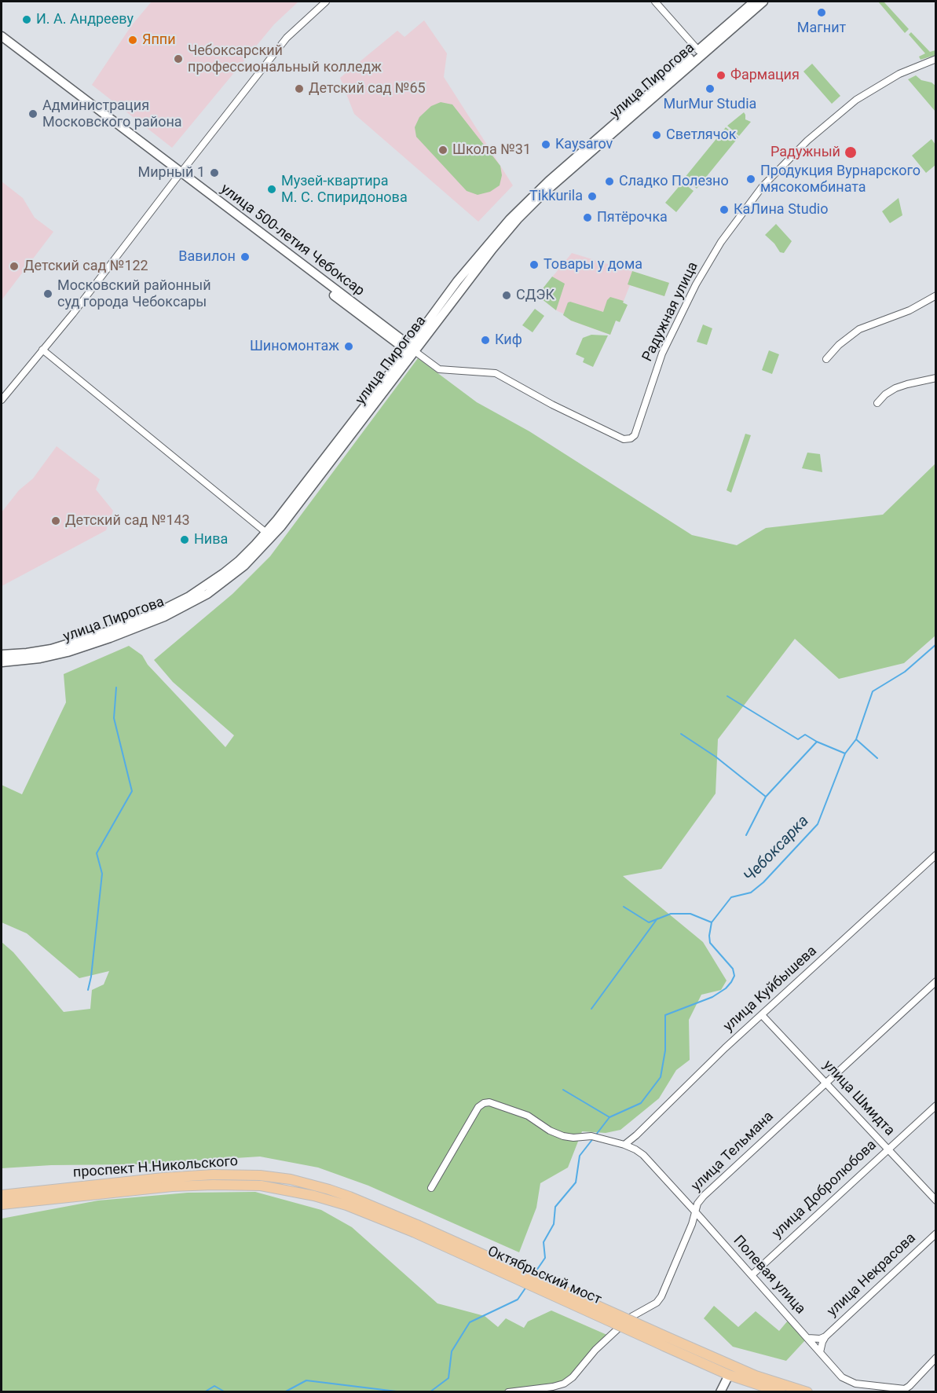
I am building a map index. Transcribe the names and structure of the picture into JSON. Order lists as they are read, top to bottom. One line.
{"streets":{"main road":["улица Пирогова","улица 500-летия Чебоксар","проспект Н.Никольского","Октябрьский мост"],"street":["Радужная улица","улица Куйбышева","улица Шмидта","улица Тельмана","улица Добролюбова","Полевая улица","улица Некрасова"]},"crossings":[["улица Пирогова","улица 500-летия Чебоксар"],["улица Пирогова","Радужная улица"],["улица 500-летия Чебоксар","Радужная улица"],["улица Куйбышева","улица Шмидта"],["улица Куйбышева","Полевая улица"],["улица Шмидта","улица Тельмана"],["улица Шмидта","улица Добролюбова"],["улица Тельмана","Полевая улица"],["проспект Н.Никольского","Октябрьский мост"],["улица Добролюбова","Полевая улица"],["Полевая улица","улица Некрасова"]],"water":["Чебоксарка"],"places":["Магнит","И. А. Андрееву","Яппи","Чебоксарский профессиональный колледж","Фармация","Детский сад №65","MurMur Studia","Администрация Московского района","Светлячок","Kaysarov","Школа №31","Радужный","Мирный 1","Продукция Вурнарского мясокомбината","Сладко Полезно","Музей-квартира М. С. Спиридонова","Tikkurila","КаЛина Studio","Пятёрочка","Вавилон","Товары у дома","Детский сад №122","Московский районный суд города Чебоксары","СДЭК","Киф","Шиномонтаж","Детский сад №143","Нива"]}
